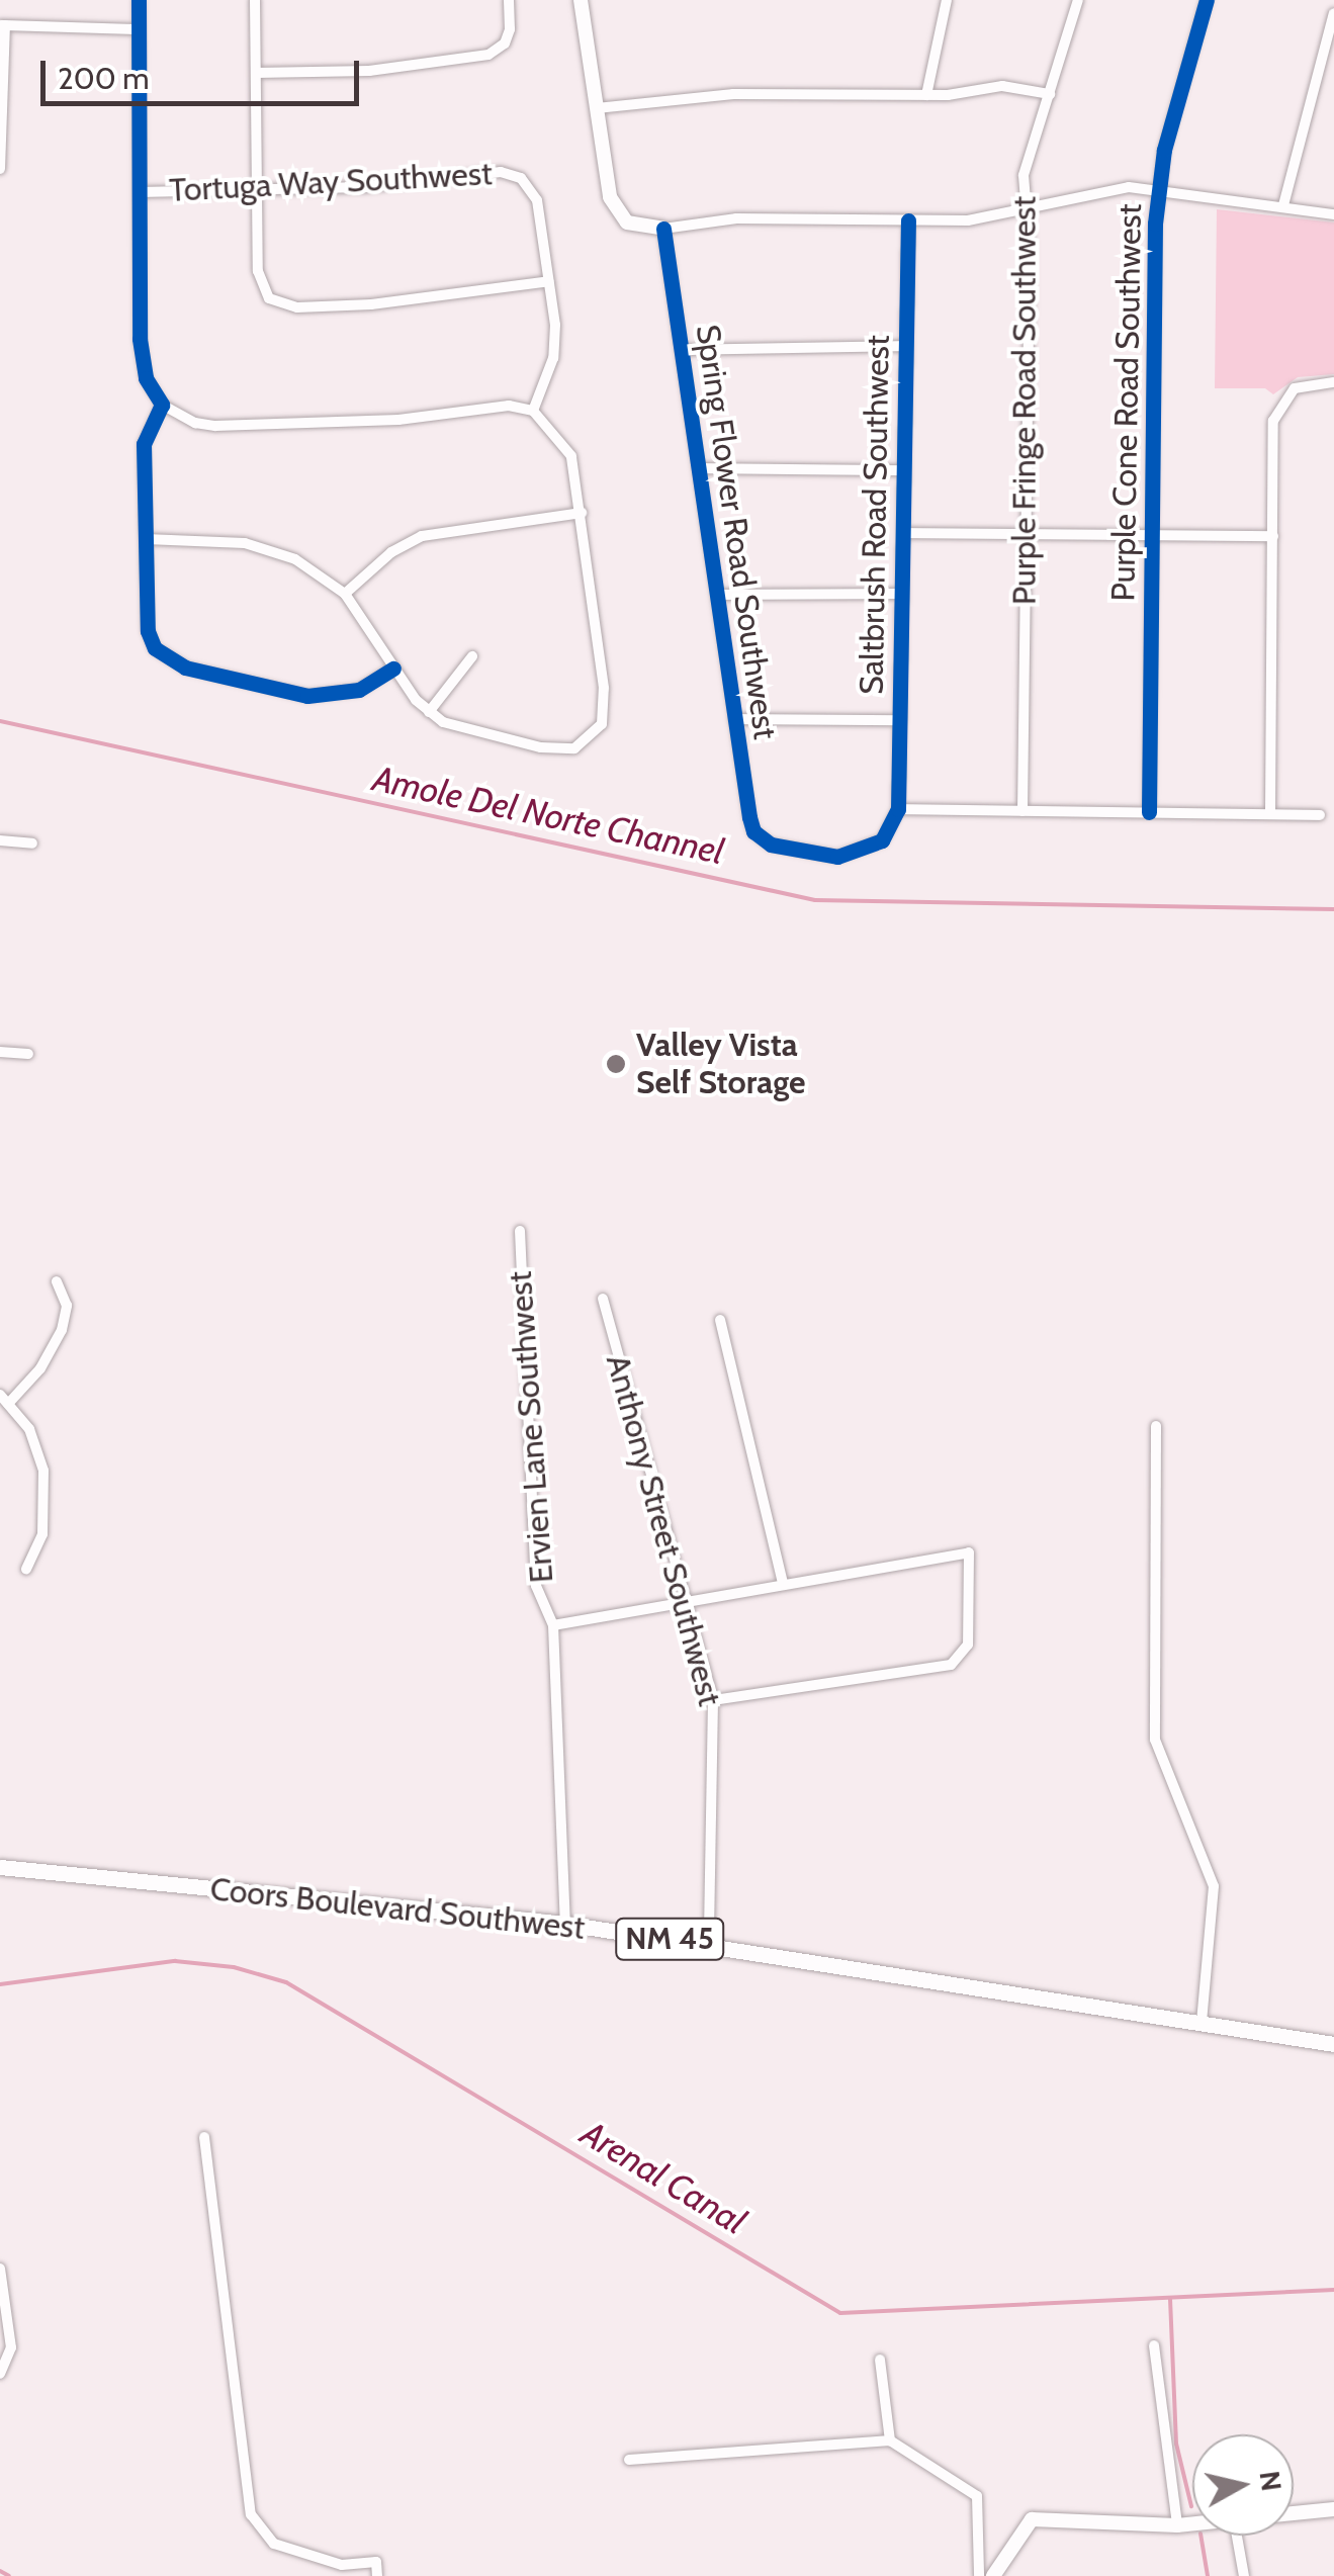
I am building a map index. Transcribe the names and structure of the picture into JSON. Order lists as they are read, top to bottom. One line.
{"streets":{"main road":["Coors Boulevard Southwest","NM 45"],"street":["Tortuga Way Southwest","Purple Fringe Road Southwest","Purple Cone Road Southwest","Saltbrush Road Southwest","Spring Flower Road Southwest","Ervien Lane Southwest","Anthony Street Southwest"]},"crossings":[["Saltbrush Road Southwest","Spring Flower Road Southwest"],["Ervien Lane Southwest","Coors Boulevard Southwest"],["Anthony Street Southwest","Coors Boulevard Southwest"]],"water":["Amole Del Norte Channel","Arenal Canal"],"places":["Valley Vista Self Storage"],"scale_bar":"200 m","north":"right"}
